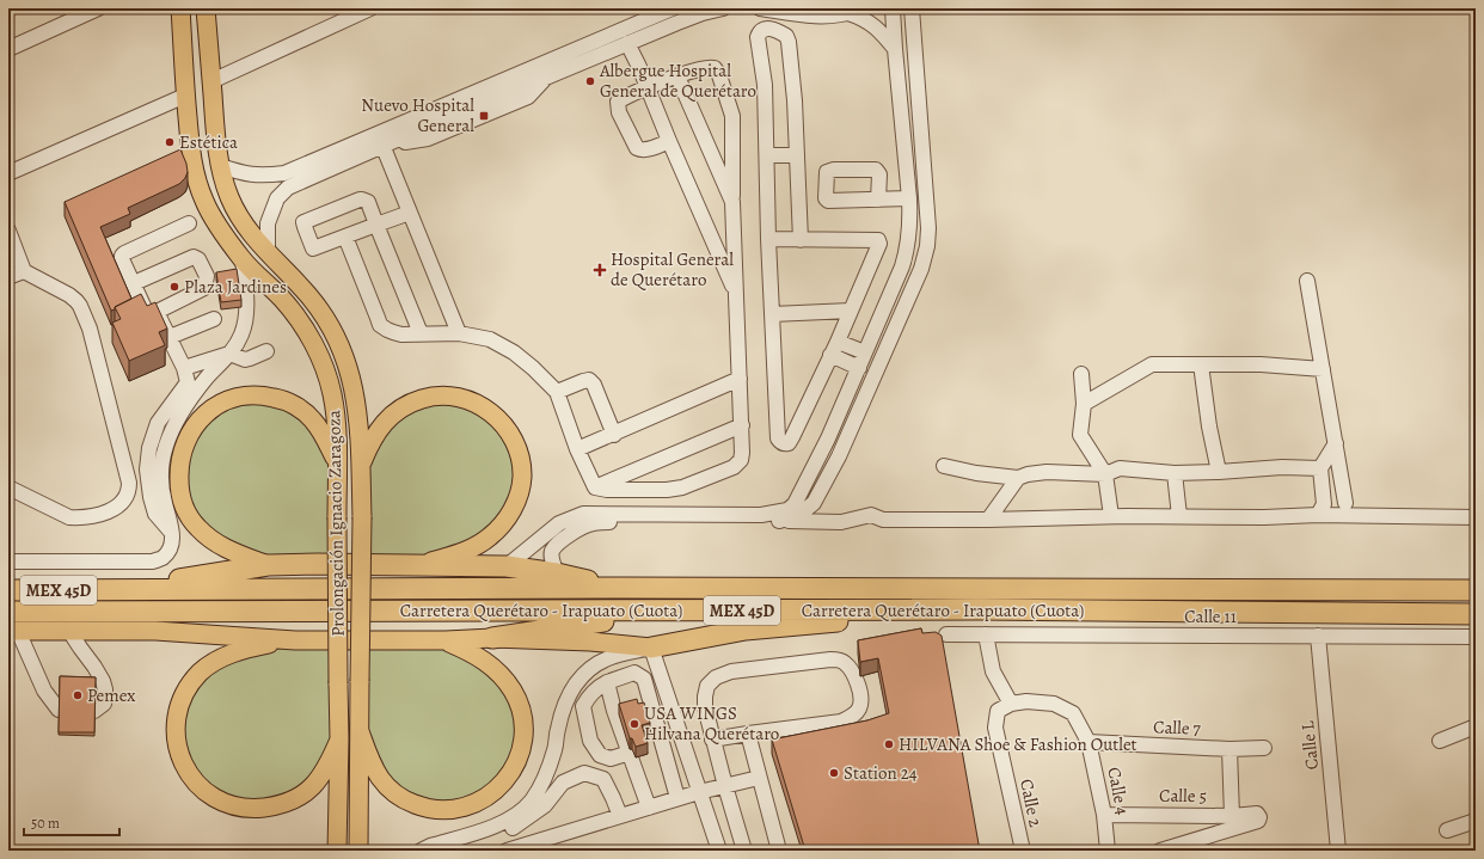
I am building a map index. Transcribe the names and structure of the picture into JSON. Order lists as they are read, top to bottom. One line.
{"streets":{"highway":["MEX 45D","Carretera Querétaro - Irapuato (Cuota)"],"main road":["Prolongación Ignacio Zaragoza"],"street":["Calle 11","Calle 7","Calle L","Calle 4","Calle 5","Calle 2"]},"crossings":[["Calle 11","Calle L"],["Calle 7","Calle 4"],["Calle 4","Calle 5"],["Calle 4","Calle 2"]],"places":{"other":["Albergue Hospital General de Querétaro","Estética","Plaza Jardines","Pemex","USA WINGS Hilvana Querétaro","HILVANA Shoe & Fashion Outlet","Station 24"],"transit":["Nuevo Hospital General"],"health":["Hospital General de Querétaro"]},"scale_bar":"50 m"}
